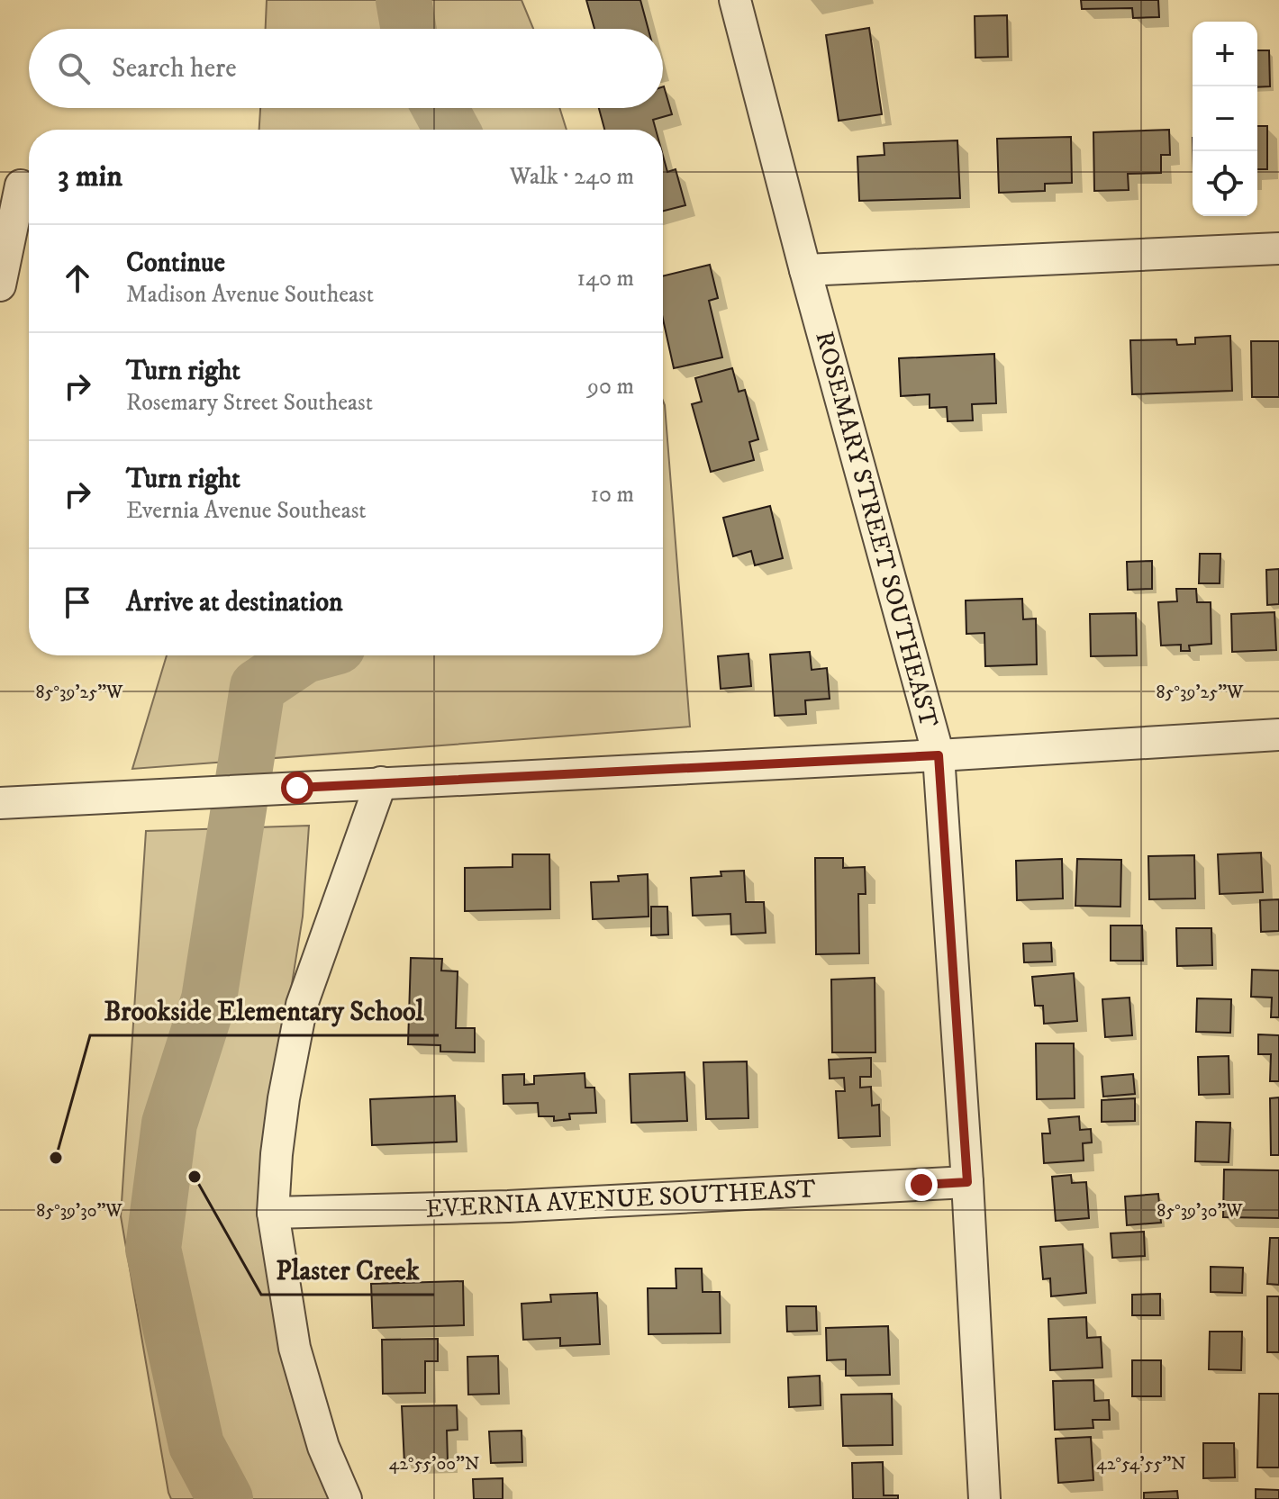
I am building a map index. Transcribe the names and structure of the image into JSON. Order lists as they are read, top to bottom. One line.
{"streets":{"street":["ROSEMARY STREET SOUTHEAST","EVERNIA AVENUE SOUTHEAST"]},"crossings":[["ROSEMARY STREET SOUTHEAST","EVERNIA AVENUE SOUTHEAST"]],"places":["Brookside Elementary School","Plaster Creek"],"page":{"map_buttons":["+","−"],"search":"Search here","heading":["3 min","Walk · 240 m"],"list":[["Continue","Madison Avenue Southeast","140 m"],["Turn right","Rosemary Street Southeast","90 m"],["Turn right","Evernia Avenue Southeast","10 m"],"Arrive at destination"]},"coordinates":["85°39'25\"W","85°39'30\"W","42°55'00\"N","42°54'55\"N"]}
